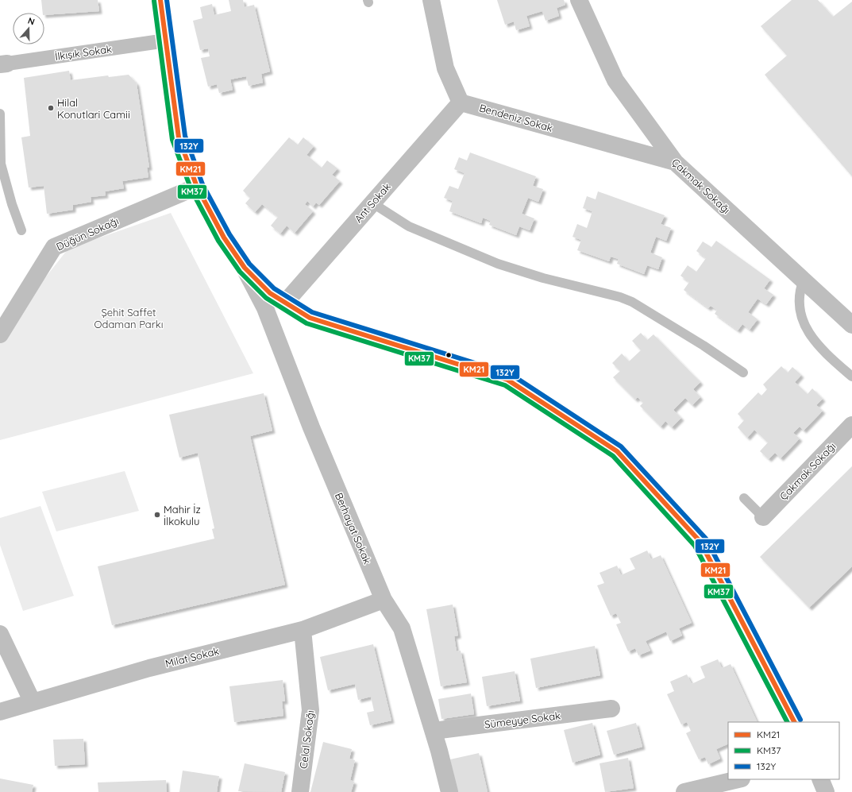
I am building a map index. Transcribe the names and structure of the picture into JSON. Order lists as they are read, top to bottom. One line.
{"streets":{"street":["İlkışık Sokak","Bendeniz Sokak","Çakmak Sokağı","Ant Sokak","Düğün Sokağı","Berhayat Sokak","Milat Sokak","Sümeyye Sokak","Celal Sokağı"]},"crossings":[["Bendeniz Sokak","Çakmak Sokağı"],["Bendeniz Sokak","Ant Sokak"],["Berhayat Sokak","Milat Sokak"],["Berhayat Sokak","Sümeyye Sokak"],["Milat Sokak","Celal Sokağı"]],"parks":["Şehit Saffet Odaman Parkı"],"places":["Hilal Konutlari Camii","Mahir İz İlkokulu"],"lines":["transit line KM21","transit line 132Y","transit line KM37"],"legend":["KM21","KM37","132Y"],"north":"top"}
